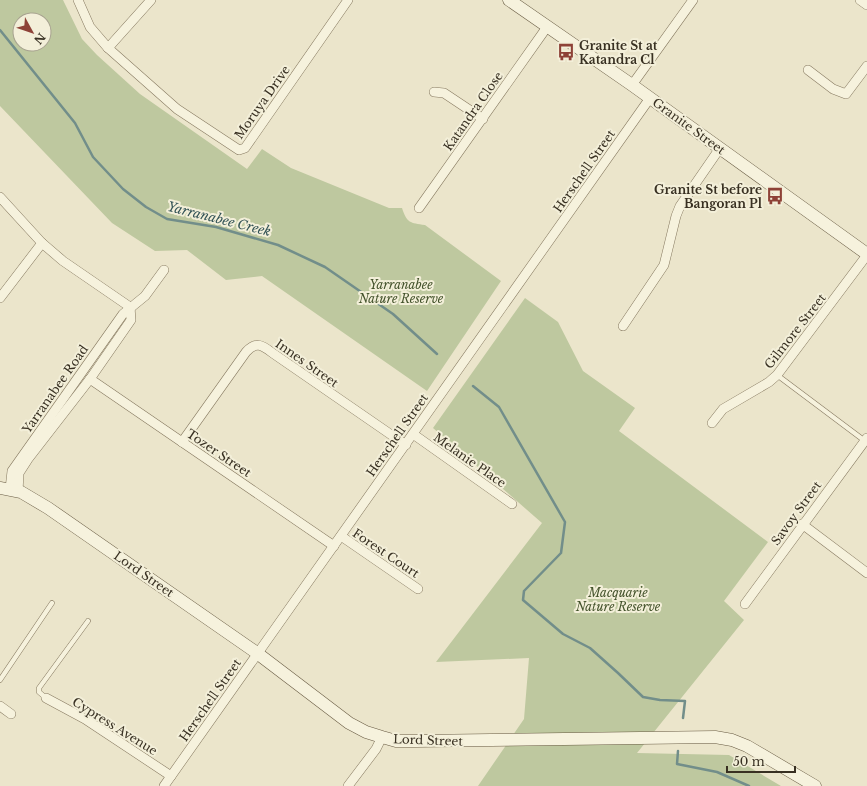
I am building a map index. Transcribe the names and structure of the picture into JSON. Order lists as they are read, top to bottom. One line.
{"streets":{"main road":["Granite Street","Lord Street"],"street":["Moruya Drive","Katandra Close","Herschell Street","Gilmore Street","Innes Street","Yarranabee Road","Tozer Street","Melanie Place","Savoy Street","Forest Court","Cypress Avenue"]},"crossings":[["Katandra Close","Granite Street"],["Granite Street","Herschell Street"],["Granite Street","Gilmore Street"],["Herschell Street","Innes Street"],["Herschell Street","Tozer Street"],["Herschell Street","Melanie Place"],["Herschell Street","Forest Court"],["Herschell Street","Lord Street"],["Herschell Street","Cypress Avenue"],["Innes Street","Tozer Street"],["Yarranabee Road","Tozer Street"],["Yarranabee Road","Lord Street"]],"water":["Yarranabee Creek"],"parks":["Yarranabee Nature Reserve","Macquarie Nature Reserve"],"places":{"bus stop":["Granite St at Katandra Cl","Granite St before Bangoran Pl"]},"scale_bar":"50 m","north":"bottom right"}
